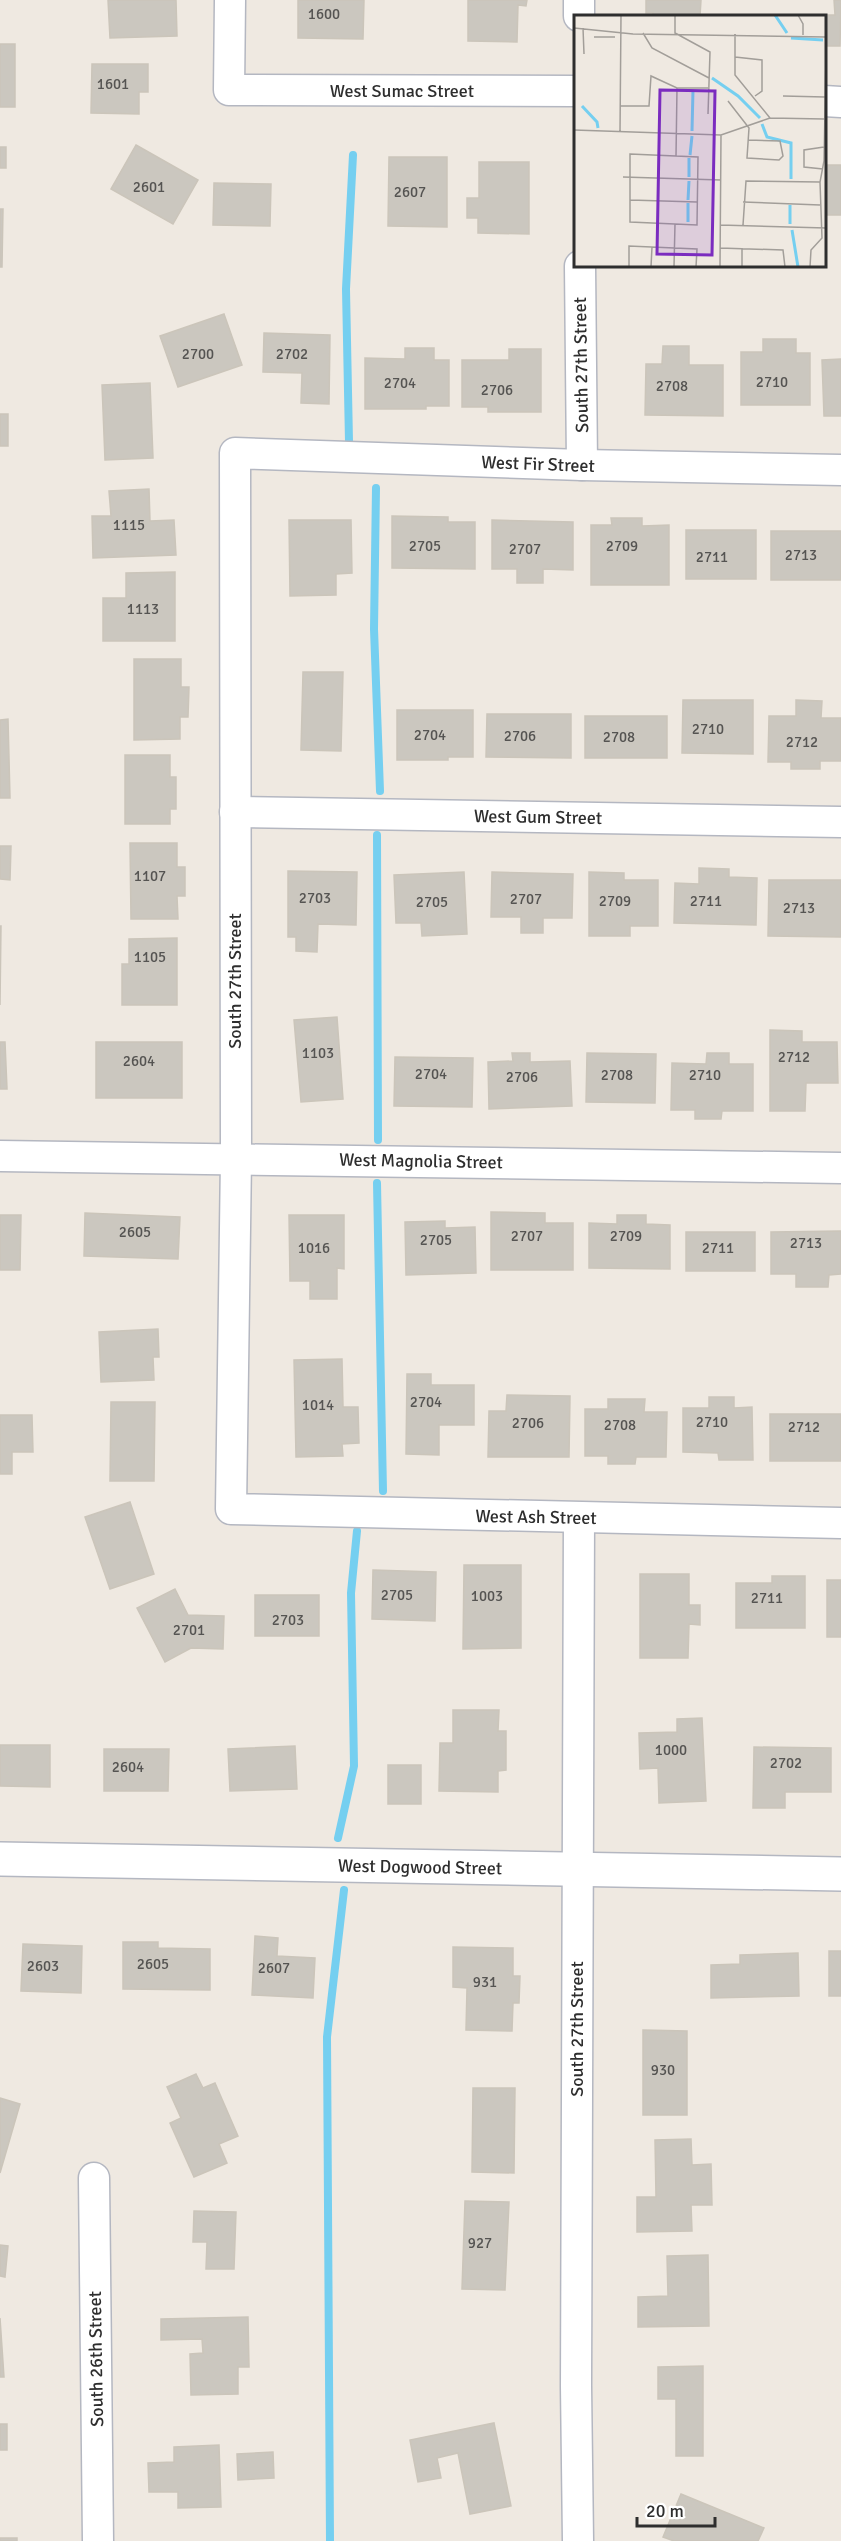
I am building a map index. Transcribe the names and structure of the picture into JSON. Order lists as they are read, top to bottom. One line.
{"streets":{"street":["West Sumac Street","South 27th Street","West Fir Street","West Gum Street","West Magnolia Street","West Ash Street","West Dogwood Street","South 26th Street"]},"crossings":[["South 27th Street","West Fir Street"],["South 27th Street","West Gum Street"],["South 27th Street","West Magnolia Street"],["South 27th Street","West Ash Street"],["South 27th Street","West Dogwood Street"]],"house_numbers":["1600","1601","2601","2607","2700","2702","2710","2704","2708","2706","1115","2705","2709","2707","2713","2711","1113","2710","2704","2706","2708","2712","1107","2703","2707","2709","2711","2705","2713","1105","1103","2712","2604","2704","2708","2710","2706","2605","2707","2709","2705","2713","1016","2711","2704","1014","2710","2706","2708","2712","2705","1003","2711","2703","2701","1000","2702","2604","2605","2603","2607","931","930","927"],"scale_bar":"20 m"}
